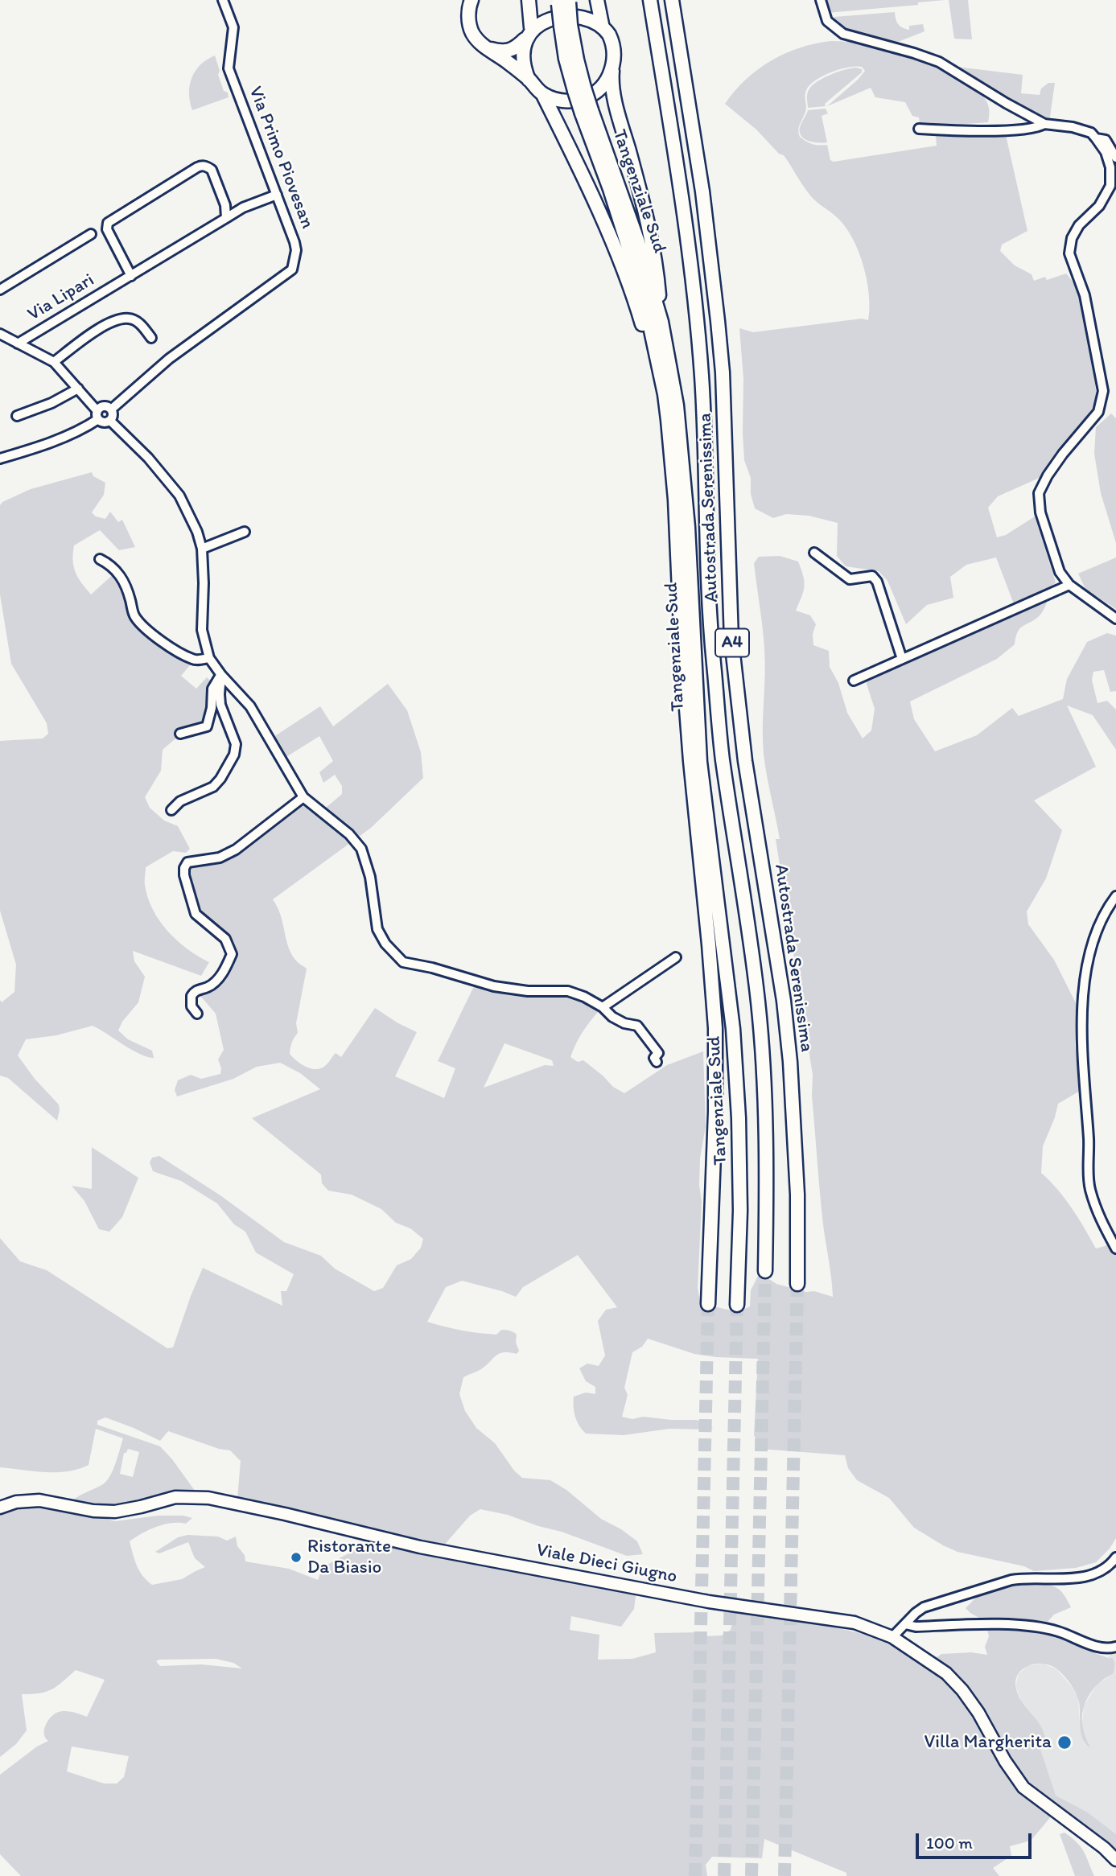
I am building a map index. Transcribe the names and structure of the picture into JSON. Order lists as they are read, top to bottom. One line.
{"streets":{"highway":["Tangenziale Sud","Autostrada Serenissima","A4"],"main road":["Viale Dieci Giugno"],"street":["Via Primo Piovesan","Via Lipari"]},"places":["Ristorante Da Biasio","Villa Margherita"],"scale_bar":"100 m"}
